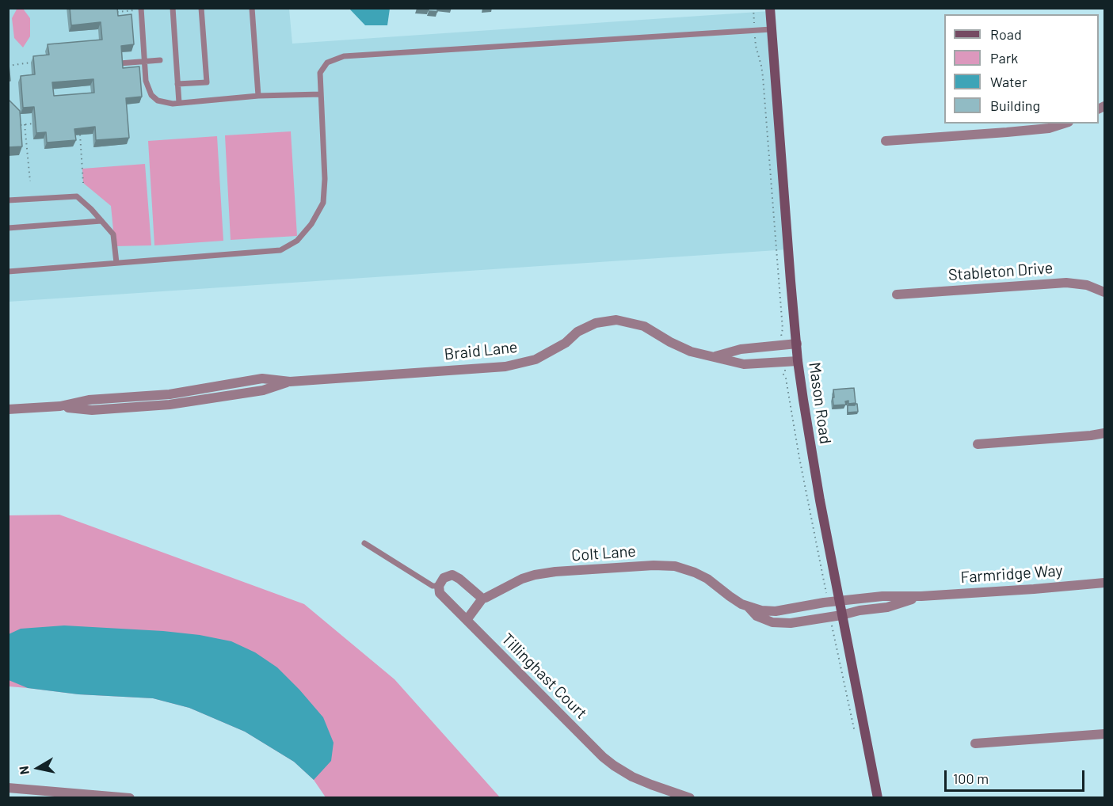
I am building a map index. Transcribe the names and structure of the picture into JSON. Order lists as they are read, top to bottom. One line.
{"streets":{"main road":["Mason Road"],"street":["Stableton Drive","Braid Lane","Colt Lane","Farmridge Way","Tillinghast Court"]},"crossings":[["Braid Lane","Mason Road"],["Mason Road","Colt Lane"],["Mason Road","Farmridge Way"],["Colt Lane","Farmridge Way"],["Colt Lane","Tillinghast Court"]],"legend":["Road","Park","Water","Building"],"scale_bar":"100 m","north":"left"}
